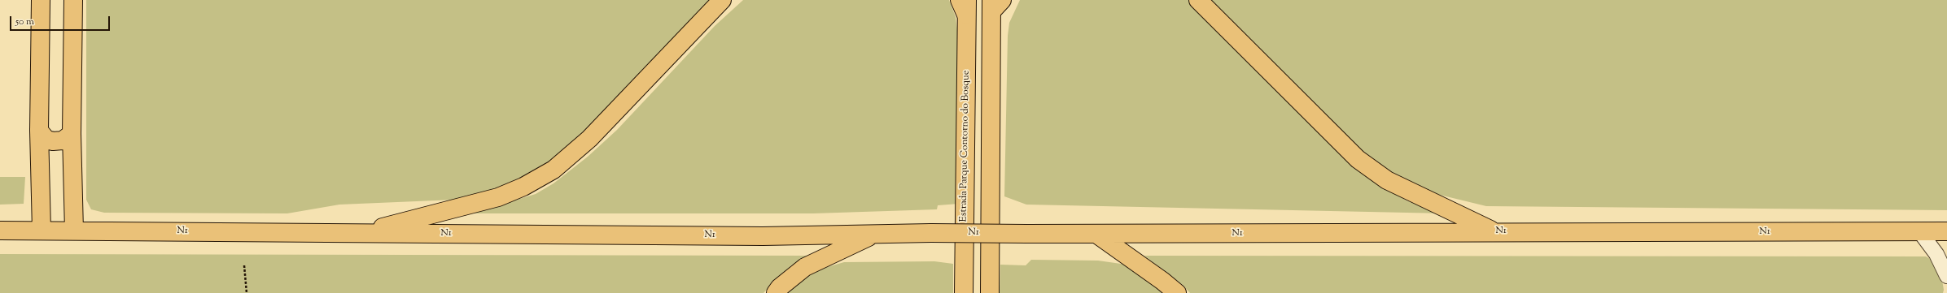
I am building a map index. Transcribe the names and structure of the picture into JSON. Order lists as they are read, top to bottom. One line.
{"streets":{"main road":["Estrada Parque Contorno do Bosque","N1"]},"scale_bar":"50 m"}
